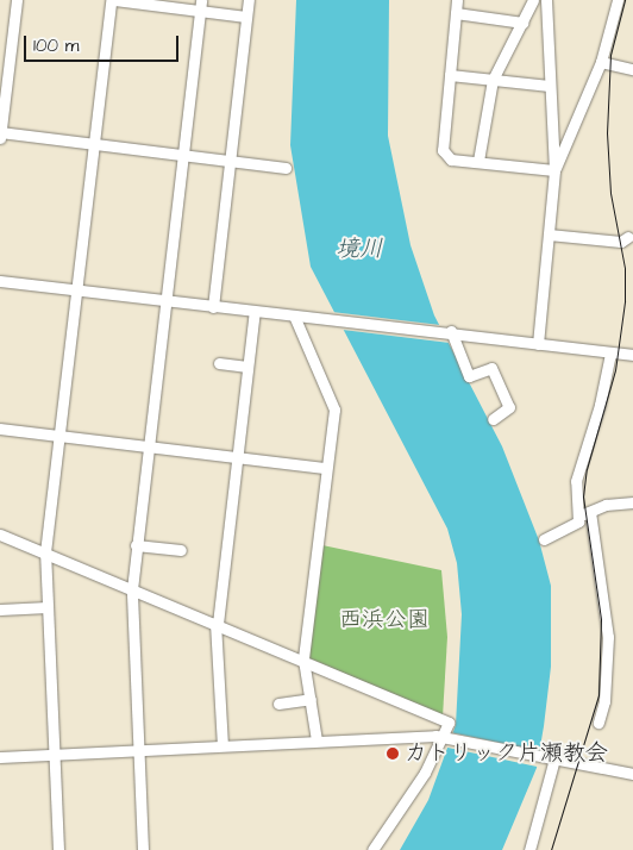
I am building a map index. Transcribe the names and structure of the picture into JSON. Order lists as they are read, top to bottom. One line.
{"water":["境川"],"parks":["西浜公園"],"places":["カトリック片瀬教会"],"scale_bar":"100 m"}
